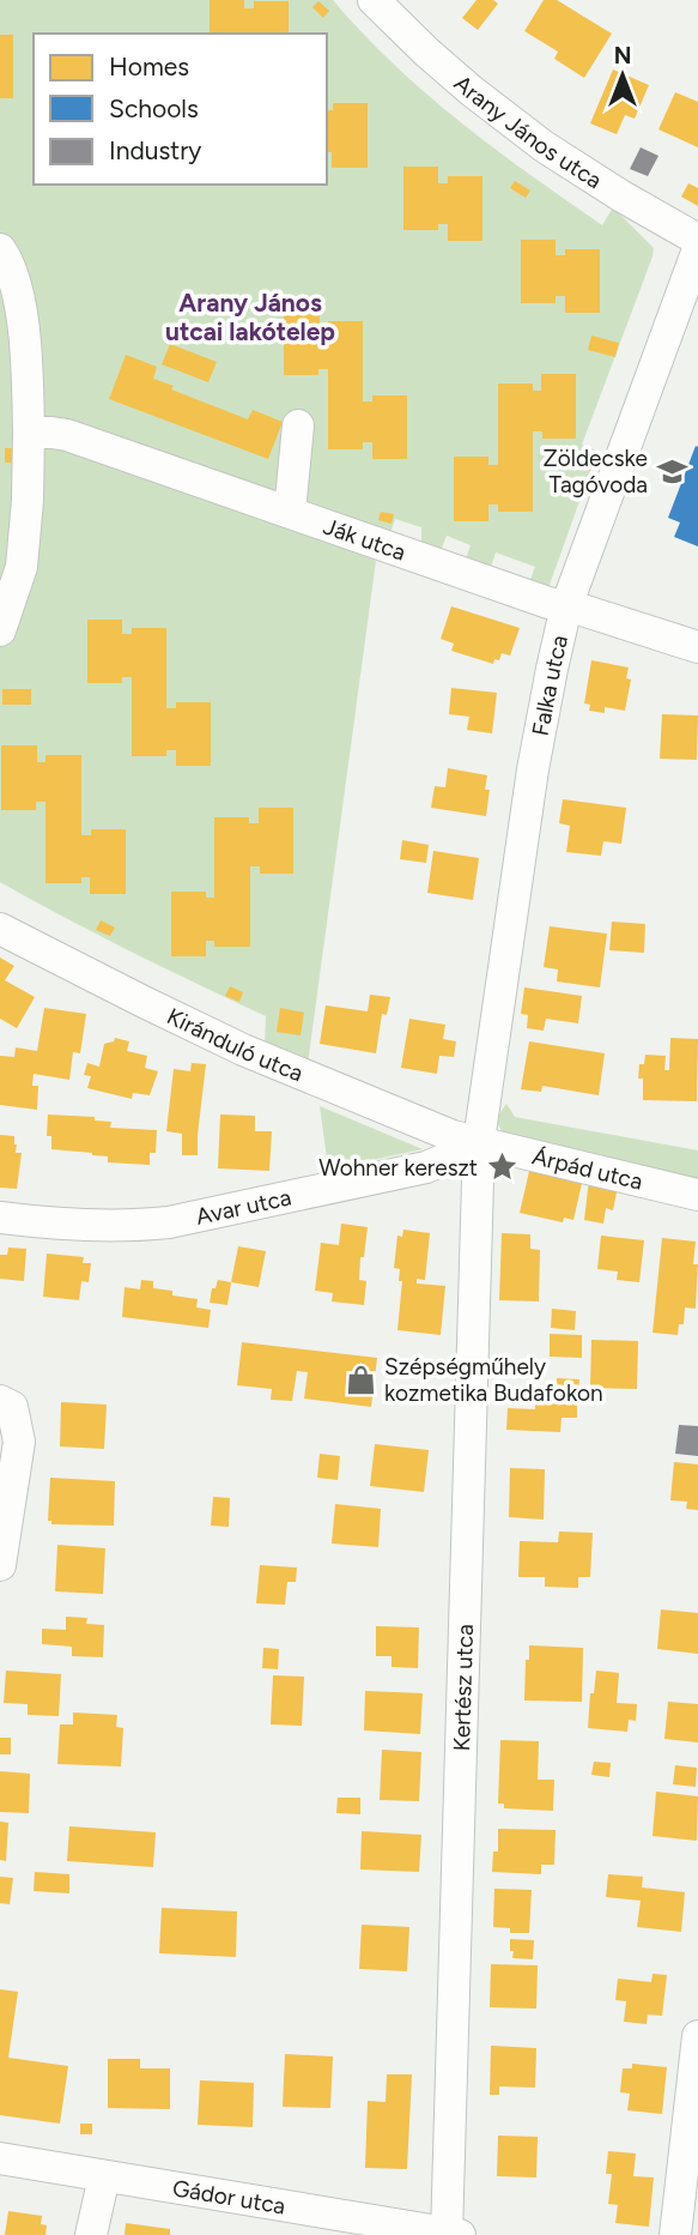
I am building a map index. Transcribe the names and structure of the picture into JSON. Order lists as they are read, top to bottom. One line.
{"streets":{"street":["Arany János utca","Ják utca","Falka utca","Kiránduló utca","Árpád utca","Avar utca","Kertész utca","Gádor utca"]},"crossings":[["Ják utca","Falka utca"],["Falka utca","Kiránduló utca"],["Falka utca","Árpád utca"],["Falka utca","Avar utca"],["Falka utca","Kertész utca"],["Kiránduló utca","Árpád utca"],["Kiránduló utca","Avar utca"],["Kiránduló utca","Kertész utca"],["Árpád utca","Avar utca"],["Árpád utca","Kertész utca"],["Avar utca","Kertész utca"],["Kertész utca","Gádor utca"]],"districts":["Arany János utcai lakótelep"],"places":{"school or university":["Zöldecske Tagóvoda"],"place":["Wohner kereszt"],"shop":["Szépségműhely kozmetika Budafokon"]},"legend":["Homes","Schools","Industry"],"north":"top"}
